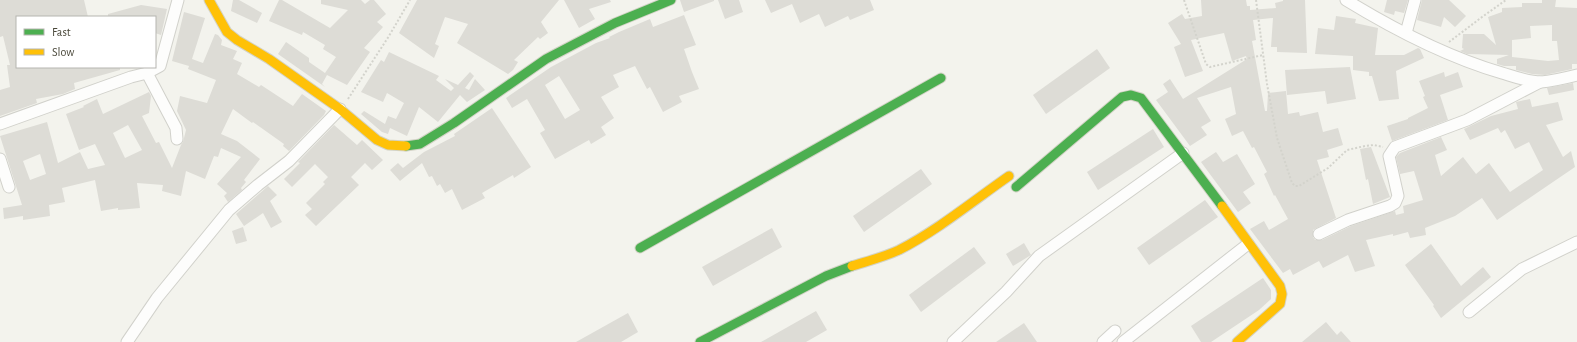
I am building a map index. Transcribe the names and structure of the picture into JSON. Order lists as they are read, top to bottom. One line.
{"legend":["Fast","Slow"]}
